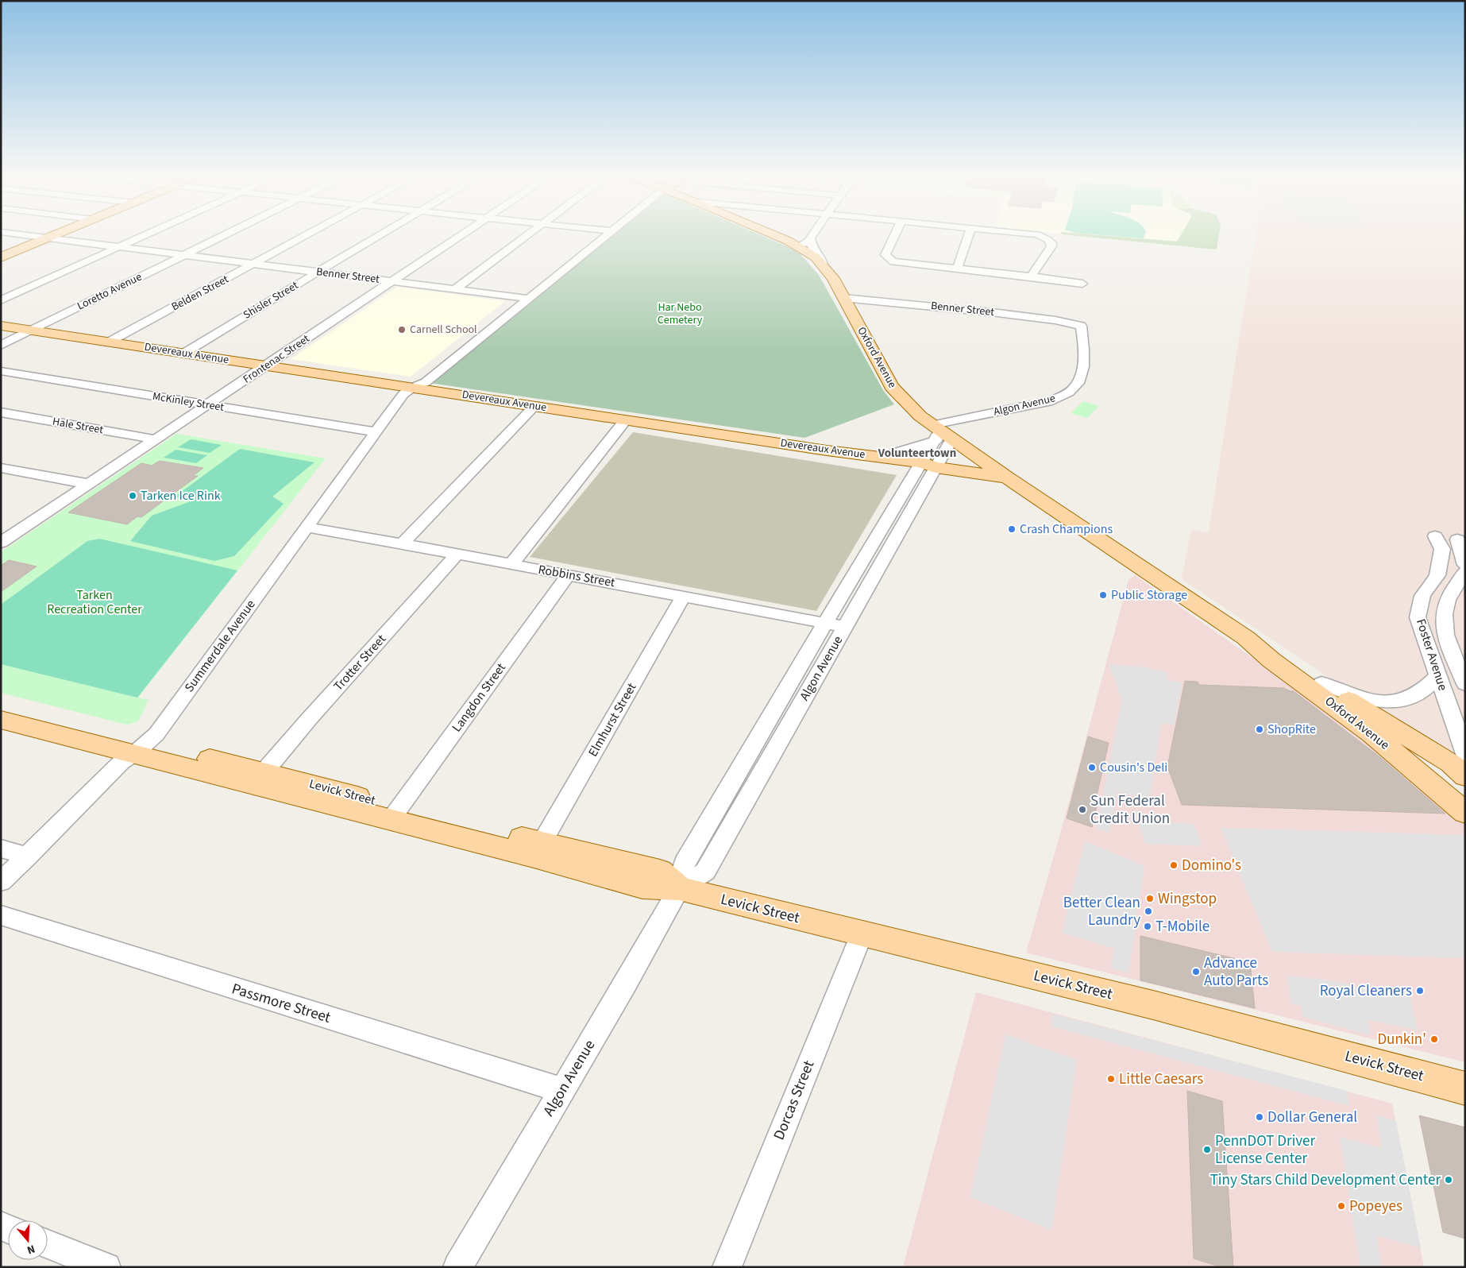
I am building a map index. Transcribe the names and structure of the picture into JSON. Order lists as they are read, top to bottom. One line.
{"streets":{"main road":["Devereaux Avenue","Oxford Avenue","Levick Street"],"street":["Benner Street","Loretto Avenue","Belden Street","Shisler Street","Frontenac Street","McKinley Street","Algon Avenue","Hale Street","Robbins Street","Summerdale Avenue","Foster Avenue","Trotter Street","Langdon Street","Elmhurst Street","Passmore Street","Dorcas Street"]},"crossings":[["Benner Street","Loretto Avenue"],["Benner Street","Belden Street"],["Benner Street","Shisler Street"],["Benner Street","Oxford Avenue"],["Benner Street","Frontenac Street"],["Benner Street","Algon Avenue"],["Benner Street","Summerdale Avenue"],["Loretto Avenue","Devereaux Avenue"],["Belden Street","Devereaux Avenue"],["Shisler Street","Devereaux Avenue"],["Devereaux Avenue","Oxford Avenue"],["Devereaux Avenue","Frontenac Street"],["Devereaux Avenue","Algon Avenue"],["Devereaux Avenue","Summerdale Avenue"],["Oxford Avenue","Algon Avenue"],["Frontenac Street","McKinley Street"],["Frontenac Street","Hale Street"],["McKinley Street","Summerdale Avenue"],["Algon Avenue","Robbins Street"],["Algon Avenue","Levick Street"],["Algon Avenue","Passmore Street"],["Robbins Street","Summerdale Avenue"],["Robbins Street","Trotter Street"],["Robbins Street","Langdon Street"],["Robbins Street","Elmhurst Street"],["Summerdale Avenue","Levick Street"],["Trotter Street","Levick Street"],["Langdon Street","Levick Street"],["Elmhurst Street","Levick Street"],["Levick Street","Dorcas Street"]],"districts":["Volunteertown"],"parks":["Har Nebo Cemetery","Tarken Recreation Center"],"places":["Carnell School","Tarken Ice Rink","Crash Champions","Public Storage","ShopRite","Cousin's Deli","Sun Federal Credit Union","Domino's","Wingstop","Better Clean Laundry","T-Mobile","Advance Auto Parts","Royal Cleaners","Dunkin'","Little Caesars","Dollar General","PennDOT Driver License Center","Tiny Stars Child Development Center","Popeyes"],"north":"bottom"}
